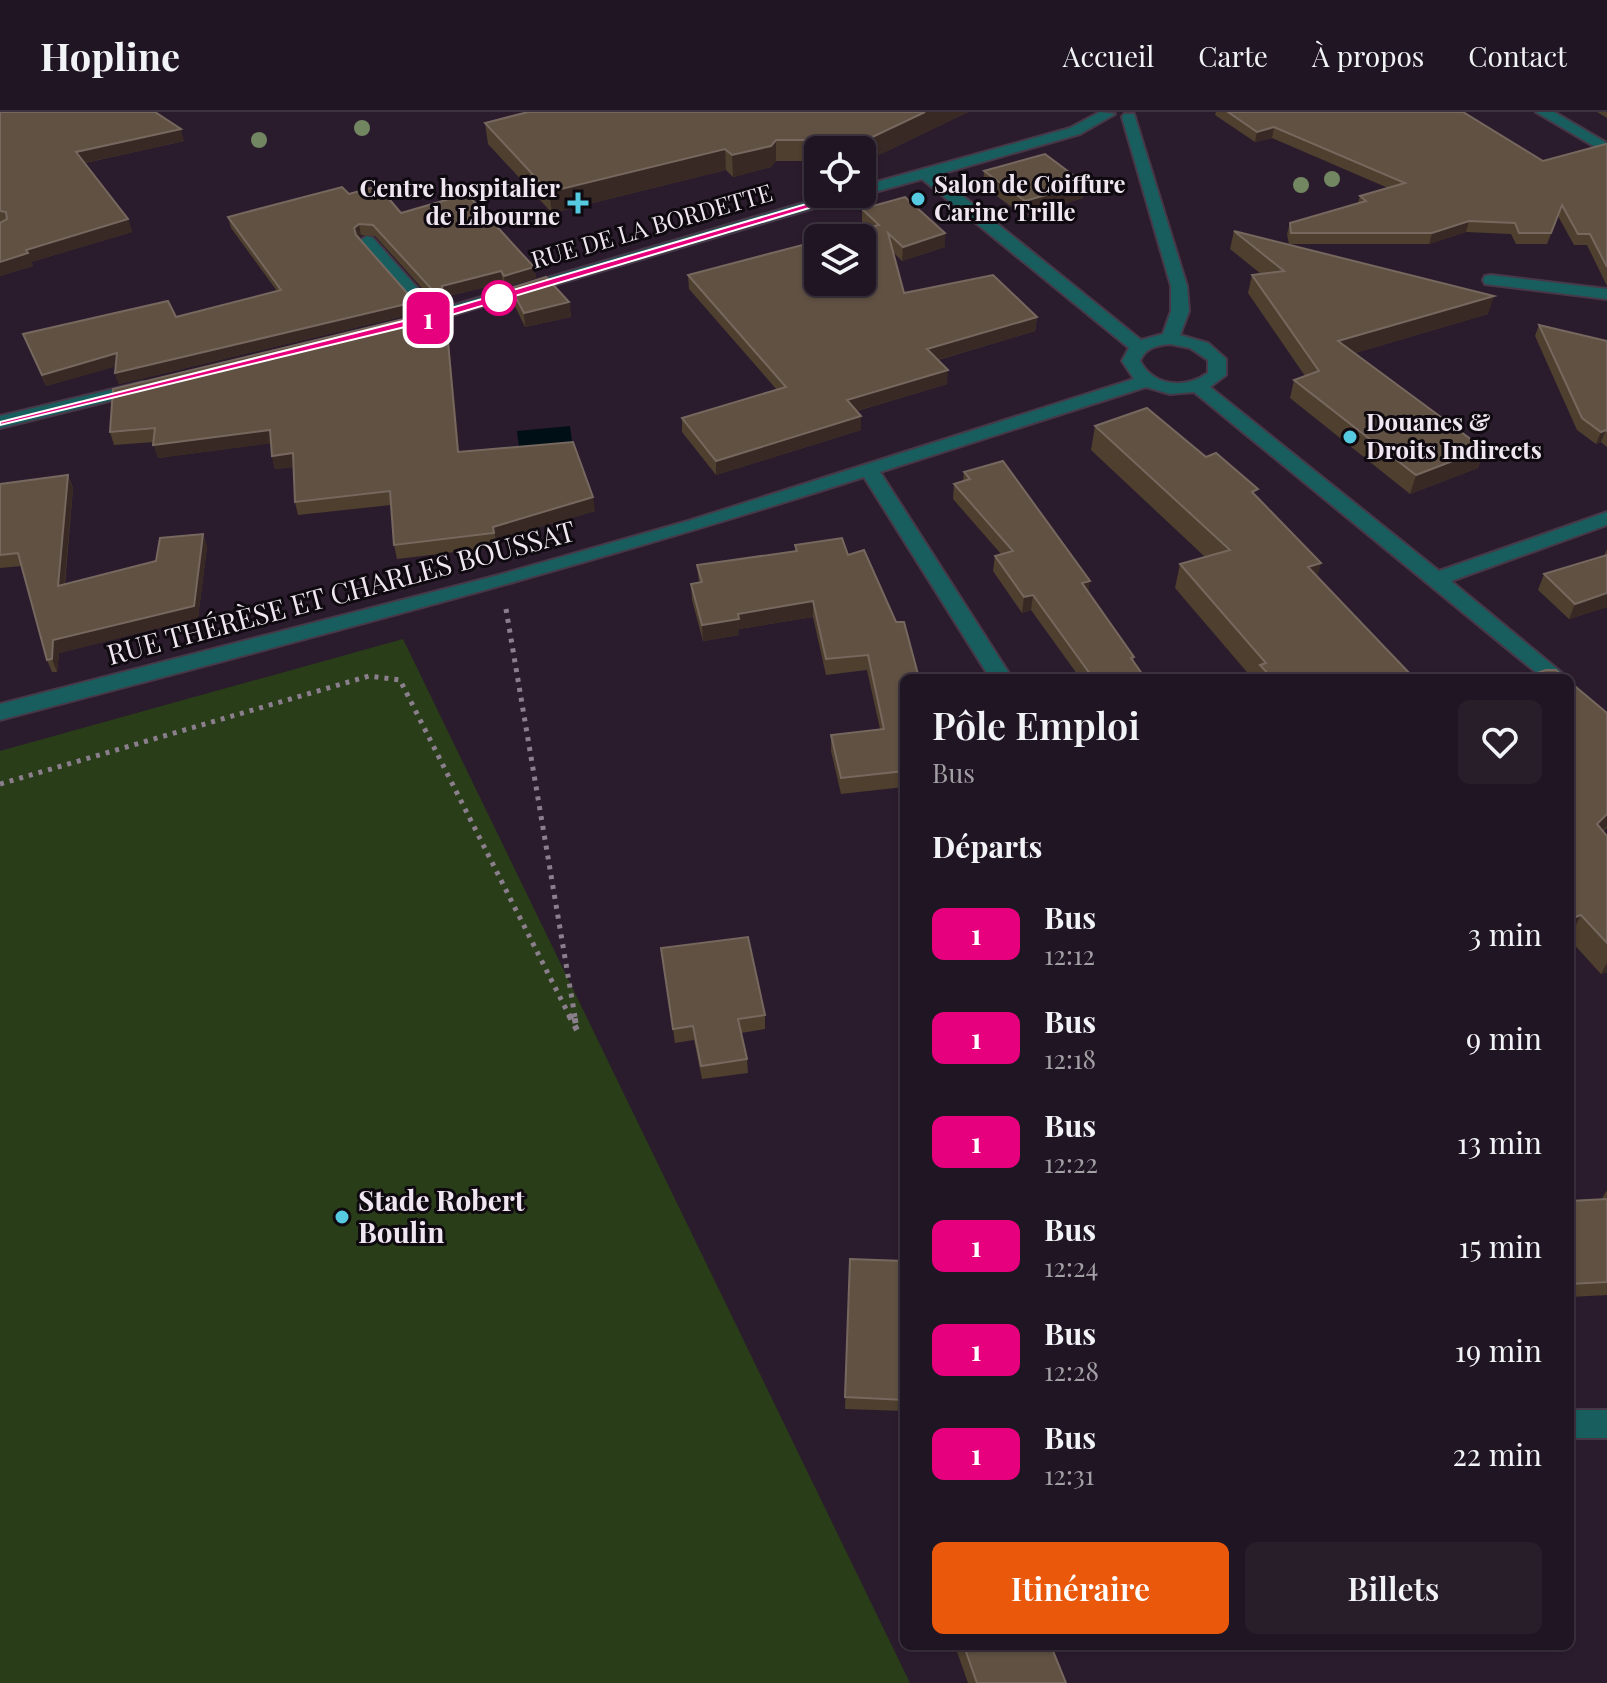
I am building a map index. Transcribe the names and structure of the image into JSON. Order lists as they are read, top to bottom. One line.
{"streets":{"street":["RUE DE LA BORDETTE","RUE THÉRÈSE ET CHARLES BOUSSAT"]},"places":{"other":["Salon de Coiffure Carine Trille","Douanes & Droits Indirects","Stade Robert Boulin"],"health":["Centre hospitalier de Libourne"]},"lines":["bus line 1"],"page":{"header":"Hopline","nav":["Accueil","Carte","À propos","Contact"],"on_map":"1","heading":[["Pôle Emploi","Bus"],"Départs"],"list":[{"mark":"1","name":"Bus","note":"12:12","value":"3 min"},{"mark":"1","name":"Bus","note":"12:18","value":"9 min"},{"mark":"1","name":"Bus","note":"12:22","value":"13 min"},{"mark":"1","name":"Bus","note":"12:24","value":"15 min"},{"mark":"1","name":"Bus","note":"12:28","value":"19 min"},{"mark":"1","name":"Bus","note":"12:31","value":"22 min"}],"buttons":["Itinéraire","Billets"]}}
